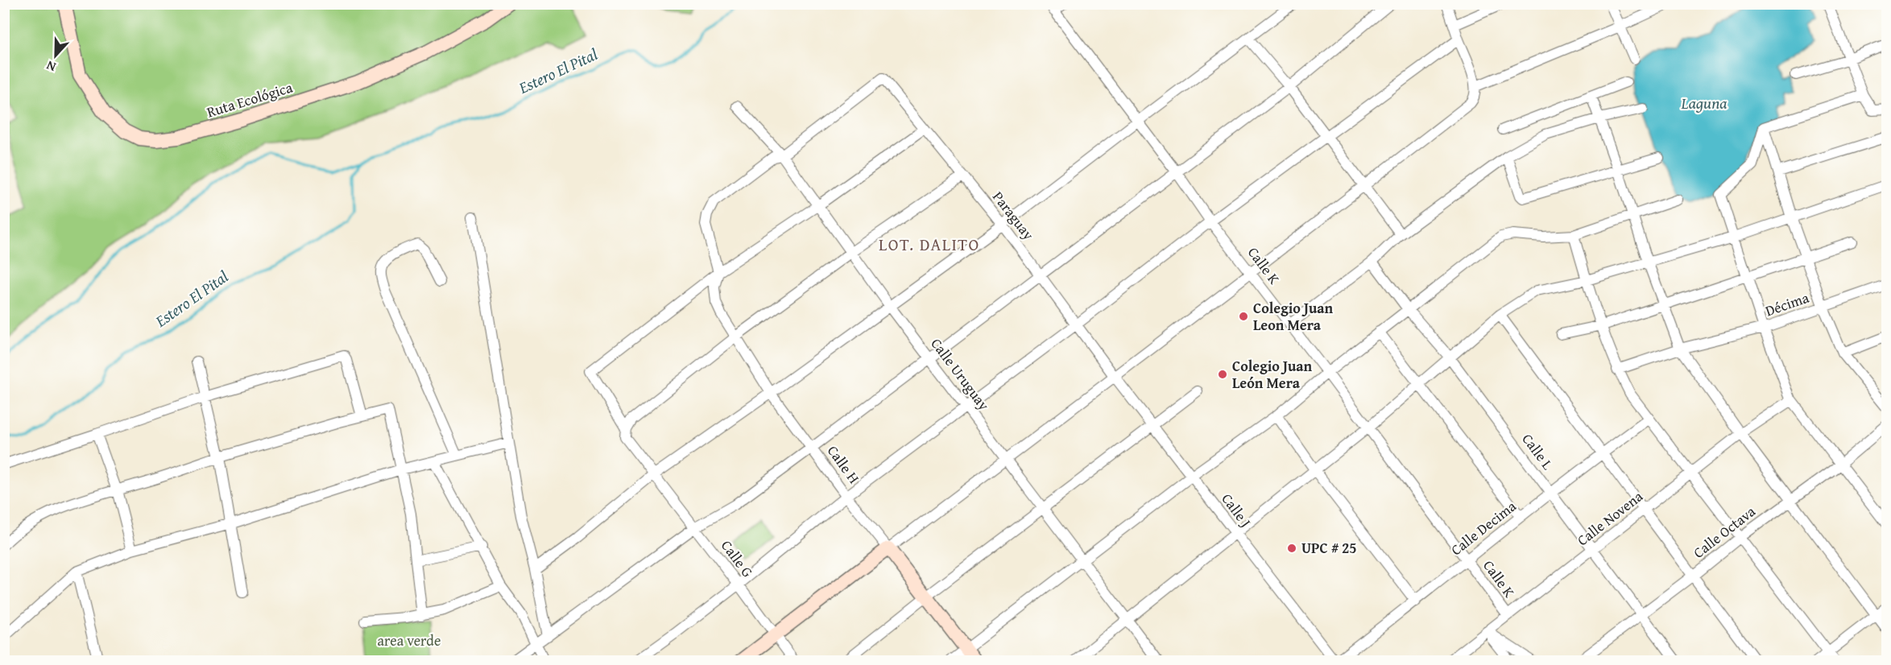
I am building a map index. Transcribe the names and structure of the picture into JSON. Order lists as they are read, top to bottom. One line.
{"streets":{"main road":["Ruta Ecológica","Calle H"],"street":["Paraguay","Calle K","Décima","Calle Uruguay","Calle L","Calle J","Calle Novena","Calle Decima","Calle Octava","Calle G"]},"crossings":[["Paraguay","Calle Uruguay"],["Paraguay","Calle J"],["Calle K","Calle Novena"],["Calle K","Calle Decima"],["Décima","Calle Novena"],["Décima","Calle Octava"],["Calle L","Calle Novena"],["Calle L","Calle Decima"],["Calle L","Calle Octava"],["Calle H","Calle G"],["Calle J","Calle Decima"]],"districts":["LOT. DALITO"],"water":["Estero El Pital","Laguna"],"parks":["area verde"],"places":["Colegio Juan Leon Mera","Colegio Juan León Mera","UPC # 25"],"north":"bottom"}
